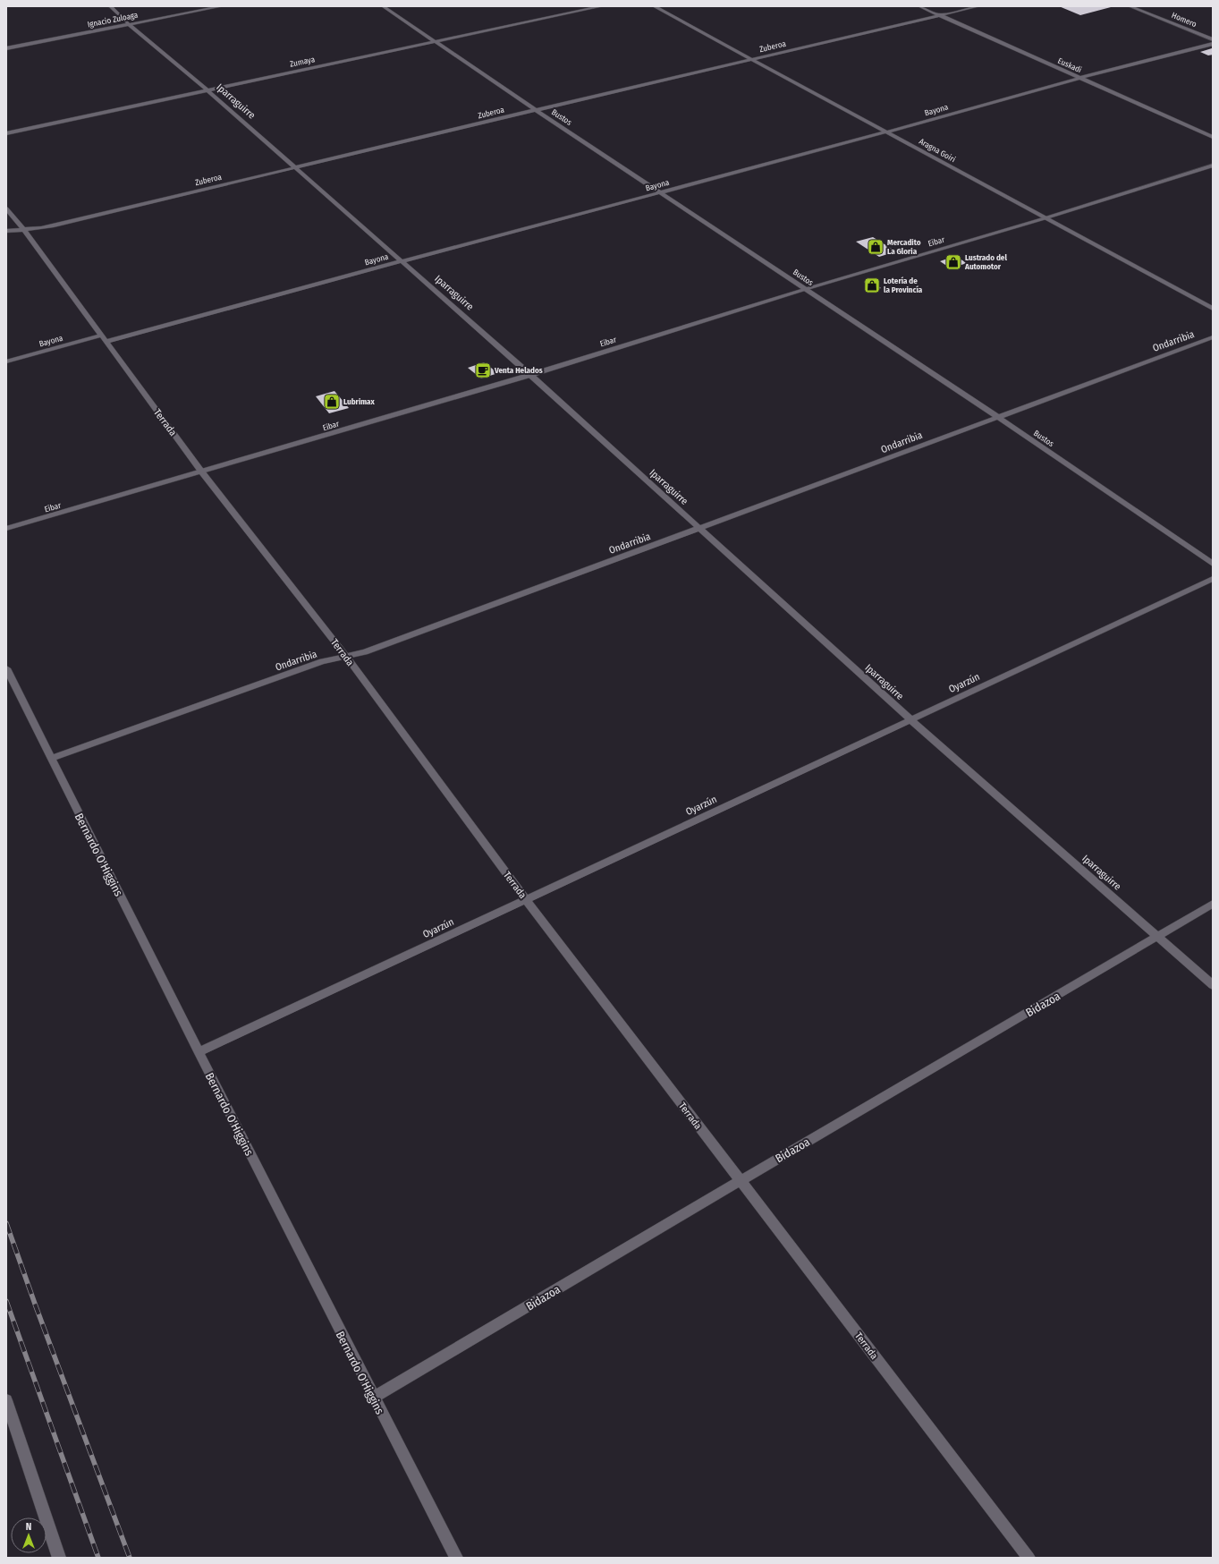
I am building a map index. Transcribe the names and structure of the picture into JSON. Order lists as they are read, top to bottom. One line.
{"streets":{"street":["Ignacio Zuloaga","Homero","Zuberoa","Zumaya","Euskadi","Iparraguirre","Bayona","Bustos","Aragna Goiri","Eibar","Ondarribia","Terrada","Oyarzún","Bernardo O'Higgins","Bidazoa"]},"crossings":[["Ignacio Zuloaga","Iparraguirre"],["Zuberoa","Euskadi"],["Zuberoa","Iparraguirre"],["Zuberoa","Bustos"],["Zuberoa","Aragna Goiri"],["Zuberoa","Terrada"],["Zumaya","Iparraguirre"],["Zumaya","Bustos"],["Euskadi","Bayona"],["Iparraguirre","Bayona"],["Iparraguirre","Eibar"],["Iparraguirre","Ondarribia"],["Iparraguirre","Oyarzún"],["Iparraguirre","Bidazoa"],["Bayona","Bustos"],["Bayona","Aragna Goiri"],["Bayona","Terrada"],["Bustos","Eibar"],["Bustos","Ondarribia"],["Aragna Goiri","Eibar"],["Eibar","Terrada"],["Ondarribia","Terrada"],["Ondarribia","Bernardo O'Higgins"],["Terrada","Oyarzún"],["Terrada","Bidazoa"],["Oyarzún","Bernardo O'Higgins"],["Bernardo O'Higgins","Bidazoa"]],"places":{"shop":["Mercadito La Gloria","Lustrado del Automotor","Lotería de la Provincía","Lubrimax"],"cafe":["Venta Helados"]},"north":"top"}
